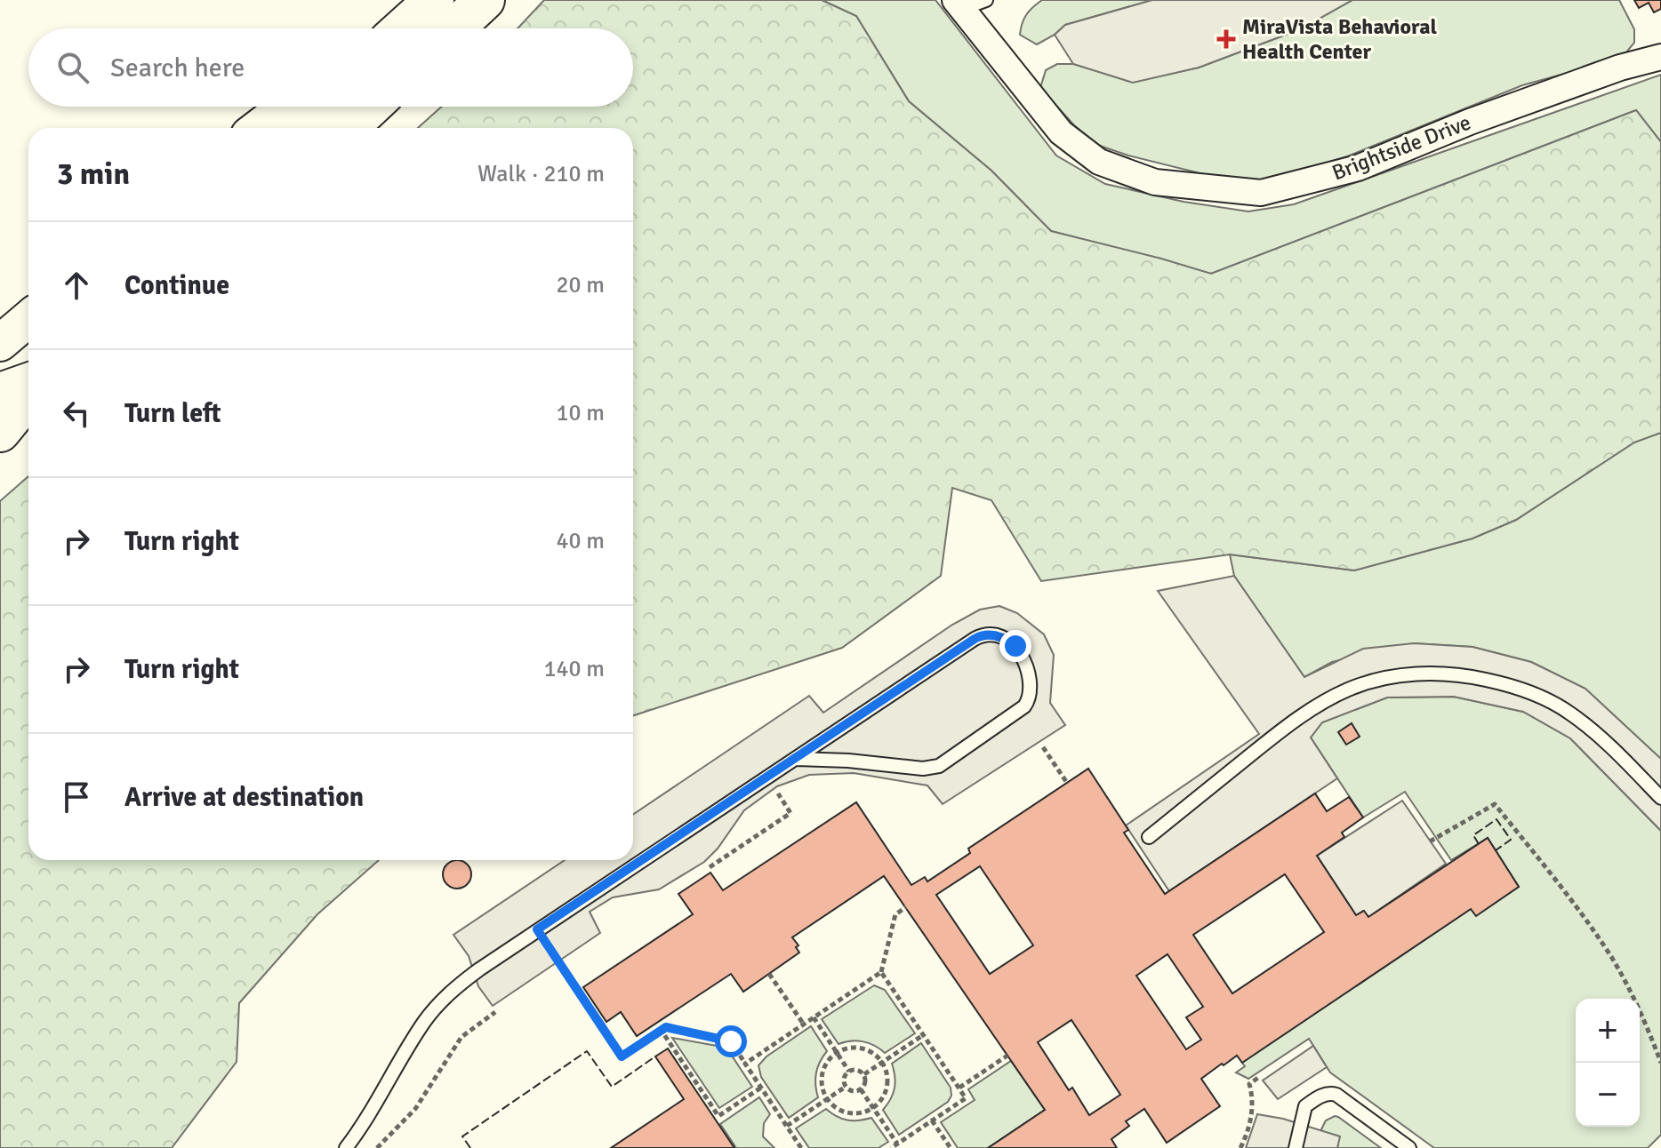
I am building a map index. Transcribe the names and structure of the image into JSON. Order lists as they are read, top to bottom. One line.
{"streets":{"street":["Brightside Drive"]},"places":{"health":["MiraVista Behavioral Health Center"]},"page":{"search":"Search here","heading":["3 min","Walk · 210 m"],"list":[["Continue","20 m"],["Turn left","10 m"],["Turn right","40 m"],["Turn right","140 m"],"Arrive at destination"],"map_buttons":["+","−"]}}
